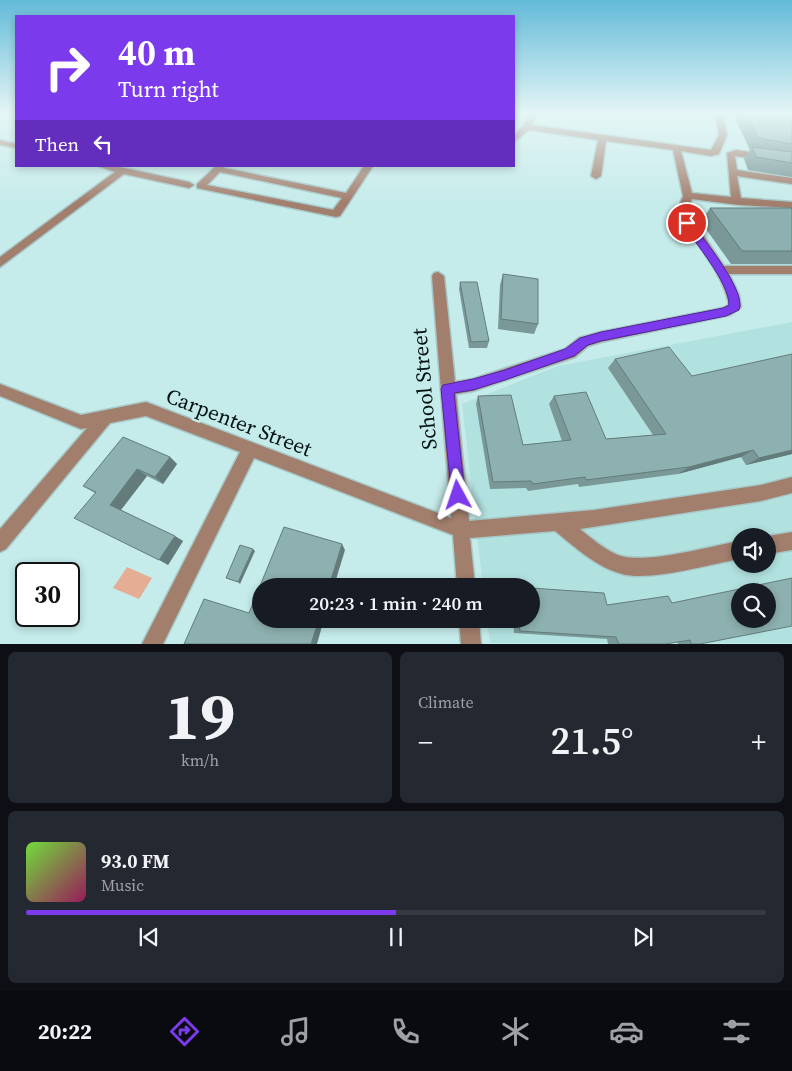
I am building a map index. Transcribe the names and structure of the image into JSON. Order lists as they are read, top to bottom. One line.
{"streets":{"street":["School Street","Carpenter Street"]},"crossings":[["School Street","Carpenter Street"]],"page":{"turn":["40 m","Turn right"],"then":"Then","limit":"30","trip":"20:23 · 1 min · 240 m","tile":[["19","km/h"],"Climate"],"heat":["−","21.5°","+"],"song":["93.0 FM","Music"],"tabs":"20:22"}}
